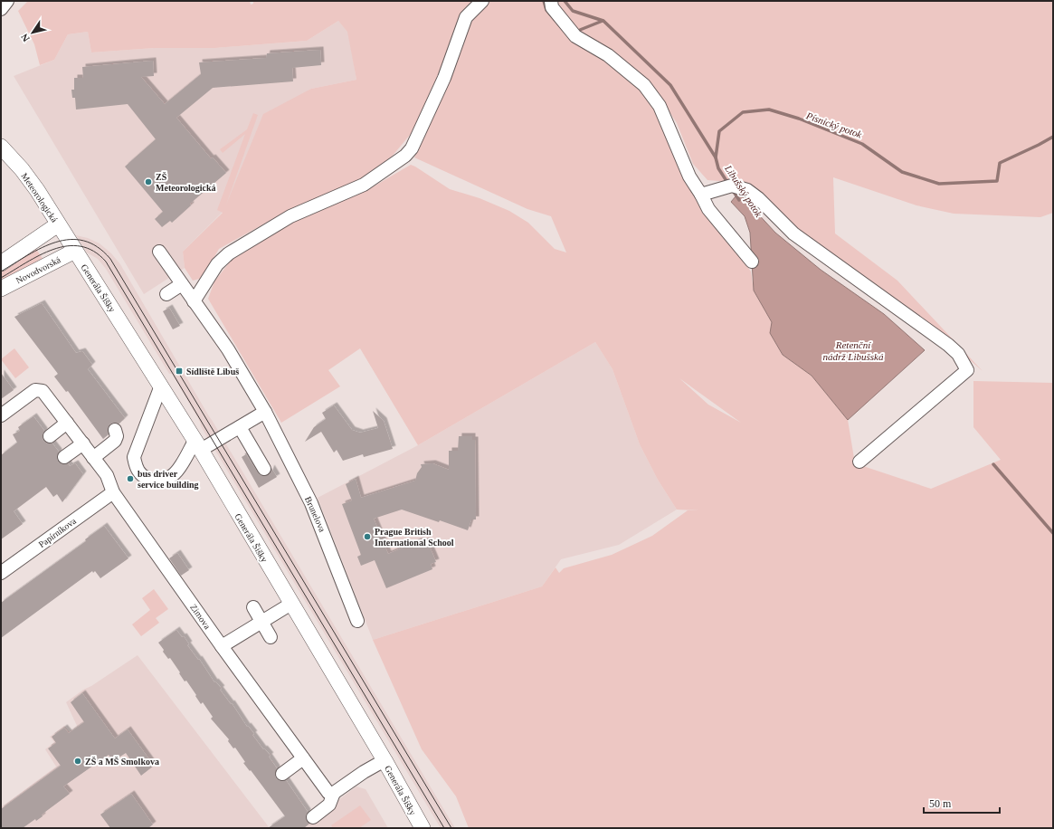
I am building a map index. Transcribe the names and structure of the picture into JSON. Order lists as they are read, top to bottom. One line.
{"streets":{"main road":["Meteorologická","Novodvorská","Generála Šišky"],"street":["Brunelova","Papírníkova","Zimova"]},"crossings":[["Meteorologická","Novodvorská"],["Meteorologická","Generála Šišky"],["Novodvorská","Generála Šišky"],["Papírníkova","Zimova"]],"water":["Písnický potok","Libušský potok","Retenční nádrž Libušská"],"places":{"other":["ZŠ Meteorologická","bus driver service building","Prague British International School","ZŠ a MŠ Smolkova"],"transit":["Sídliště Libuš"]},"scale_bar":"50 m","north":"bottom left"}
